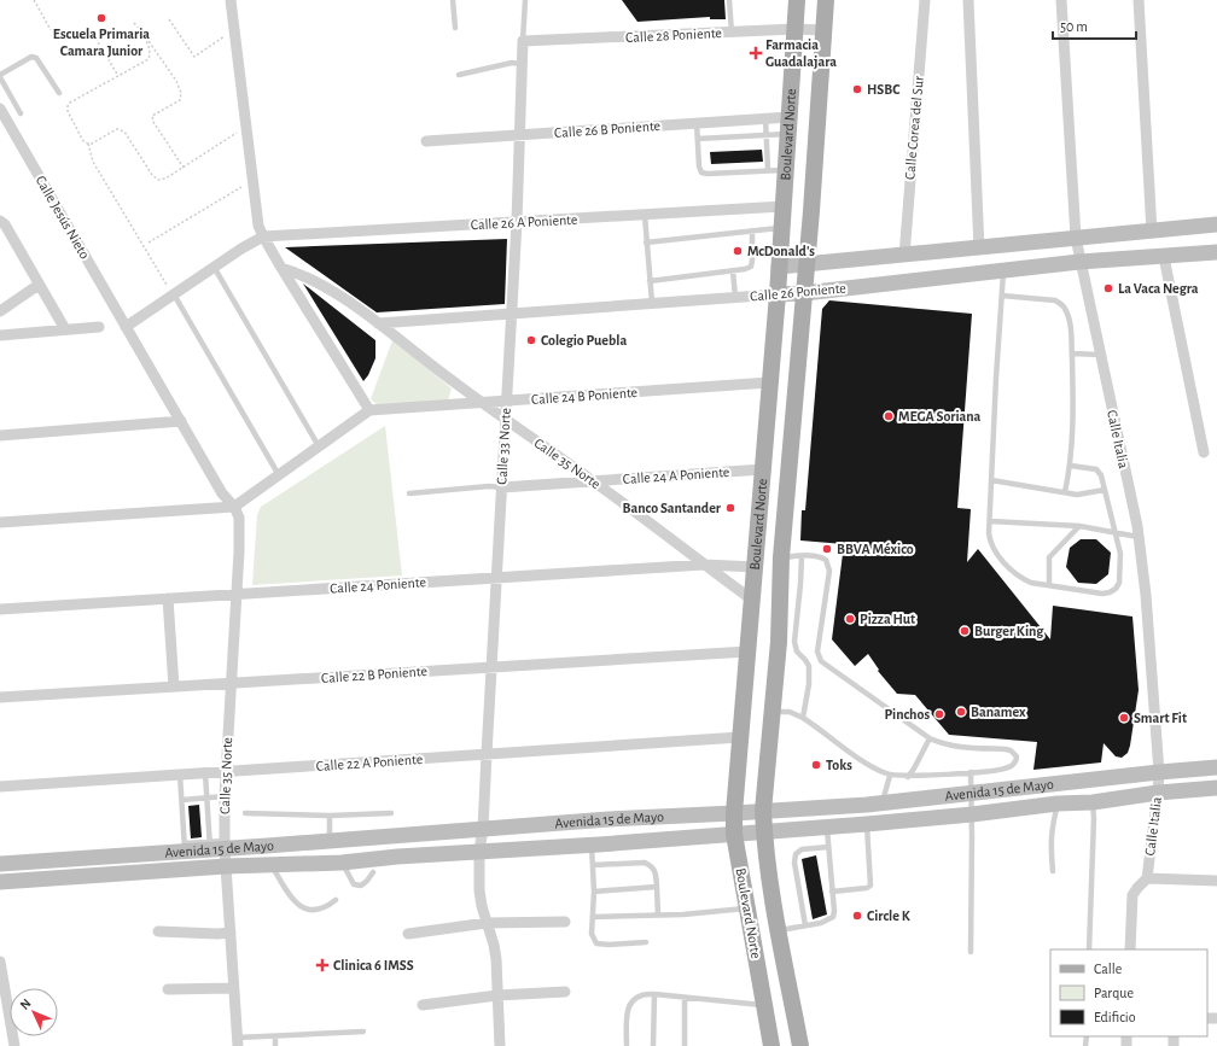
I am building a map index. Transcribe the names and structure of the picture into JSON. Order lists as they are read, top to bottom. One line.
{"streets":{"main road":["Boulevard Norte","Calle 26 Poniente","Avenida 15 de Mayo"],"street":["Calle 28 Poniente","Calle Corea del Sur","Calle 26 B Poniente","Calle Jesús Nieto","Calle 26 A Poniente","Calle 24 B Poniente","Calle Italia","Calle 33 Norte","Calle 35 Norte","Calle 24 A Poniente","Calle 24 Poniente","Calle 22 B Poniente","Calle 22 A Poniente"]},"crossings":[["Calle 28 Poniente","Boulevard Norte"],["Calle 28 Poniente","Calle 33 Norte"],["Calle Corea del Sur","Calle 26 Poniente"],["Calle 26 B Poniente","Boulevard Norte"],["Calle 26 B Poniente","Calle 33 Norte"],["Boulevard Norte","Calle 26 A Poniente"],["Boulevard Norte","Calle 26 Poniente"],["Boulevard Norte","Calle 24 B Poniente"],["Boulevard Norte","Calle 35 Norte"],["Boulevard Norte","Calle 24 A Poniente"],["Boulevard Norte","Calle 24 Poniente"],["Boulevard Norte","Calle 22 B Poniente"],["Boulevard Norte","Calle 22 A Poniente"],["Boulevard Norte","Avenida 15 de Mayo"],["Calle Jesús Nieto","Calle 35 Norte"],["Calle 26 A Poniente","Calle 33 Norte"],["Calle 26 Poniente","Calle Italia"],["Calle 26 Poniente","Calle 33 Norte"],["Calle 26 Poniente","Calle 35 Norte"],["Calle 24 B Poniente","Calle 33 Norte"],["Calle 24 B Poniente","Calle 35 Norte"],["Calle Italia","Avenida 15 de Mayo"],["Calle 33 Norte","Calle 35 Norte"],["Calle 33 Norte","Calle 24 A Poniente"],["Calle 33 Norte","Calle 24 Poniente"],["Calle 33 Norte","Calle 22 B Poniente"],["Calle 33 Norte","Calle 22 A Poniente"],["Calle 33 Norte","Avenida 15 de Mayo"],["Calle 35 Norte","Calle 24 A Poniente"],["Calle 35 Norte","Calle 24 Poniente"],["Calle 35 Norte","Calle 22 B Poniente"],["Calle 35 Norte","Calle 22 A Poniente"],["Calle 35 Norte","Avenida 15 de Mayo"]],"places":{"other":["Escuela Primaria Camara Junior","HSBC","McDonald's","La Vaca Negra","Colegio Puebla","MEGA Soriana","Banco Santander","BBVA México","Pizza Hut","Burger King","Banamex","Pinchos","Smart Fit","Toks","Circle K"],"health":["Farmacia Guadalajara","Clinica 6 IMSS"]},"legend":["Calle","Parque","Edificio"],"scale_bar":"50 m","north":"top left"}
